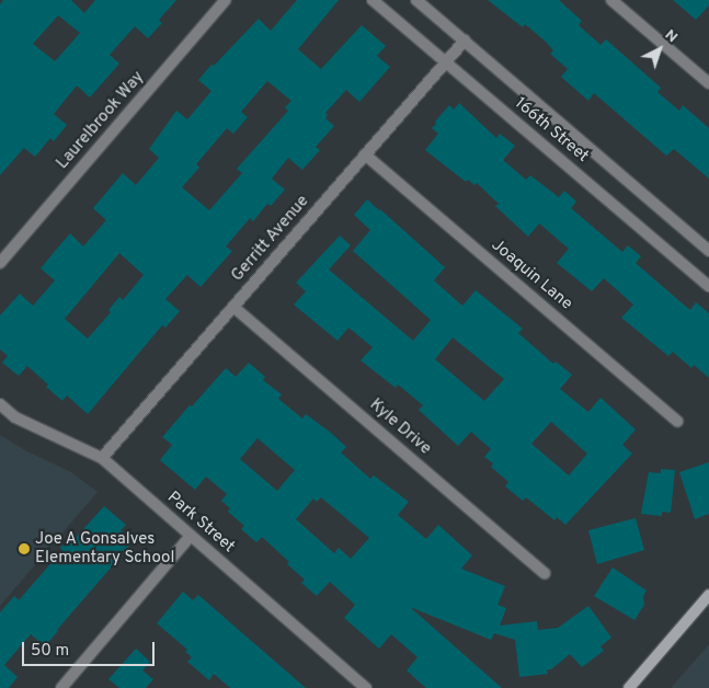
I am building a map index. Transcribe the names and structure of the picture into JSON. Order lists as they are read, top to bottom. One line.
{"streets":{"street":["Laurelbrook Way","166th Street","Gerritt Avenue","Joaquin Lane","Kyle Drive","Park Street"]},"crossings":[["166th Street","Gerritt Avenue"],["Gerritt Avenue","Joaquin Lane"],["Gerritt Avenue","Kyle Drive"],["Gerritt Avenue","Park Street"]],"places":["Joe A Gonsalves Elementary School"],"scale_bar":"50 m","north":"top right"}
